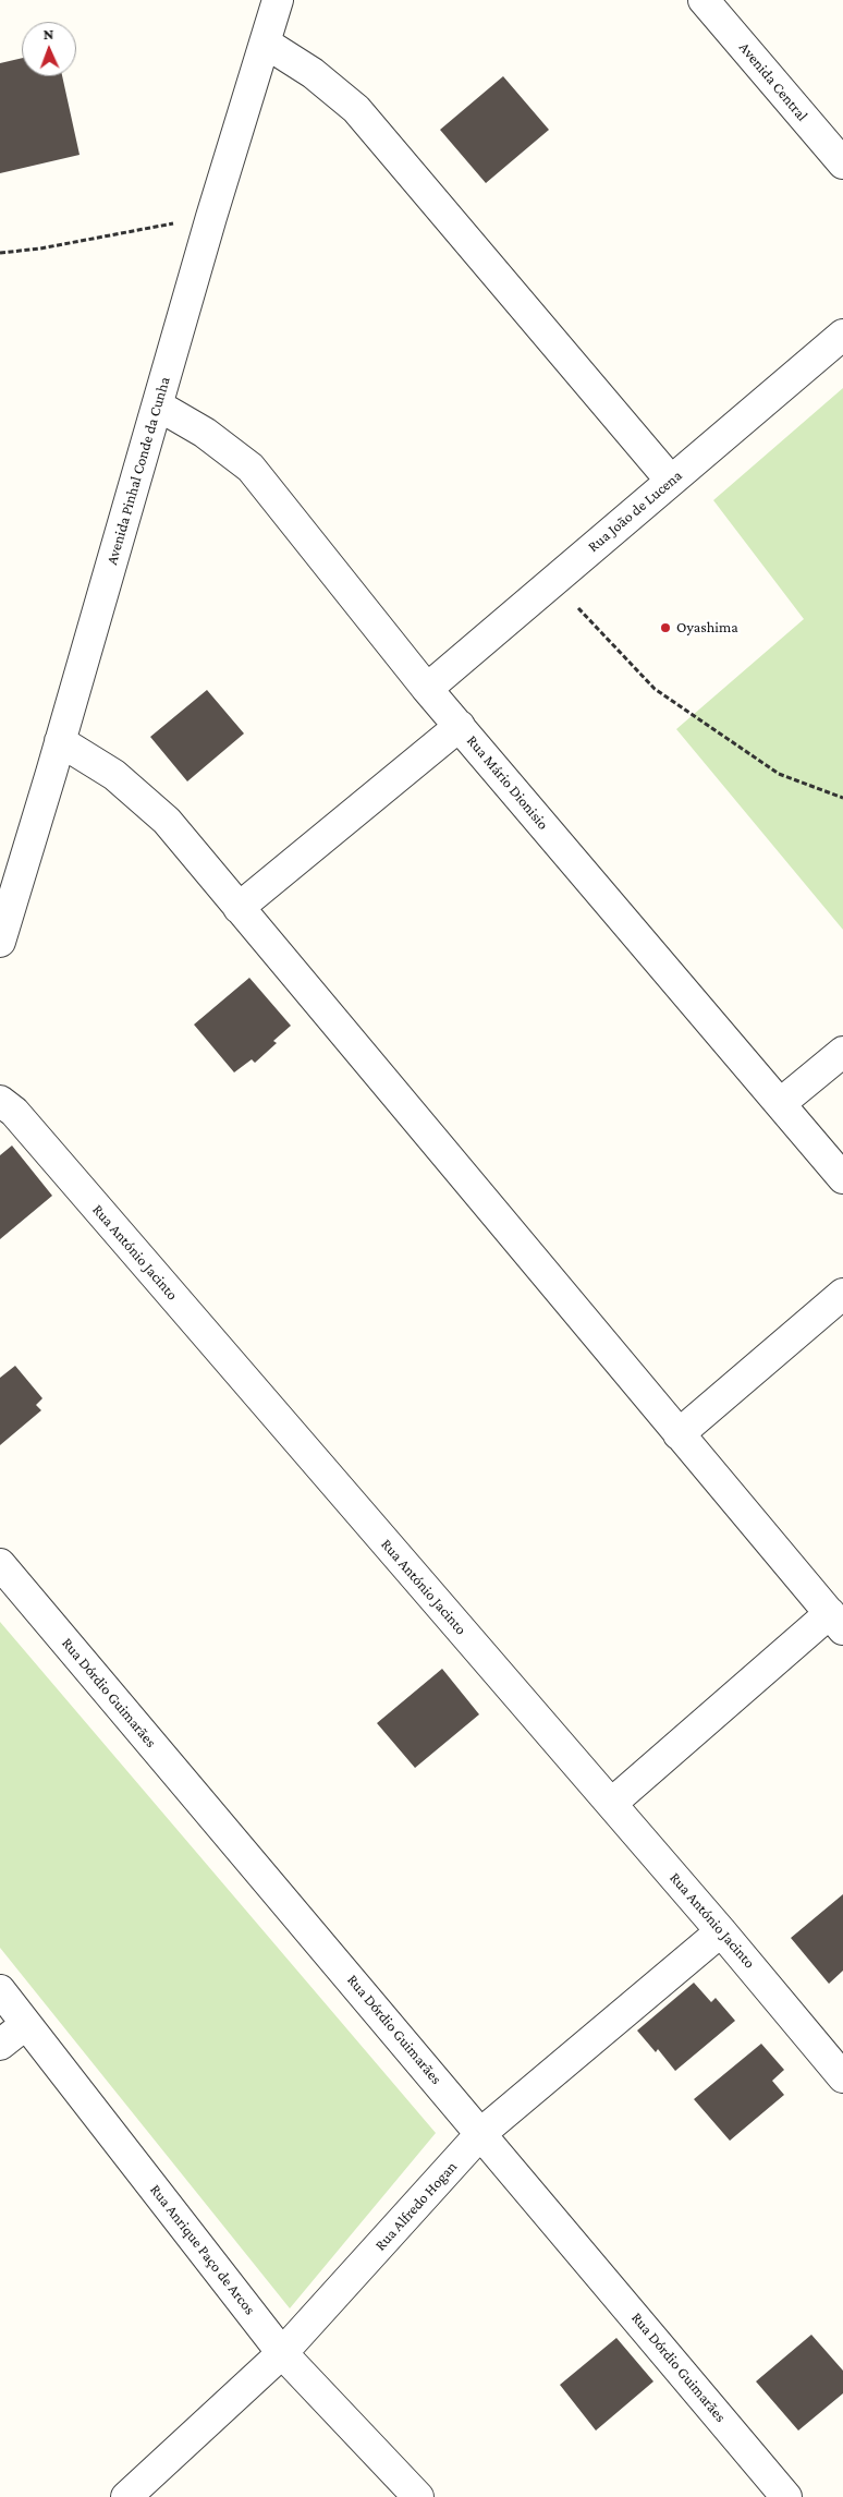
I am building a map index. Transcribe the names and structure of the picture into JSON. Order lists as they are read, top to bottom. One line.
{"streets":{"street":["Avenida Central","Avenida Pinhal Conde da Cunha","Rua João de Lucena","Rua Mário Dionisio","Rua António Jacinto","Rua Dórdio Guimarães","Rua Alfredo Hogan","Rua Anrique Paço de Arcos"]},"crossings":[["Avenida Pinhal Conde da Cunha","Rua Mário Dionisio"],["Rua João de Lucena","Rua Mário Dionisio"],["Rua António Jacinto","Rua Alfredo Hogan"],["Rua Dórdio Guimarães","Rua Alfredo Hogan"],["Rua Alfredo Hogan","Rua Anrique Paço de Arcos"]],"places":["Oyashima"],"north":"top"}
